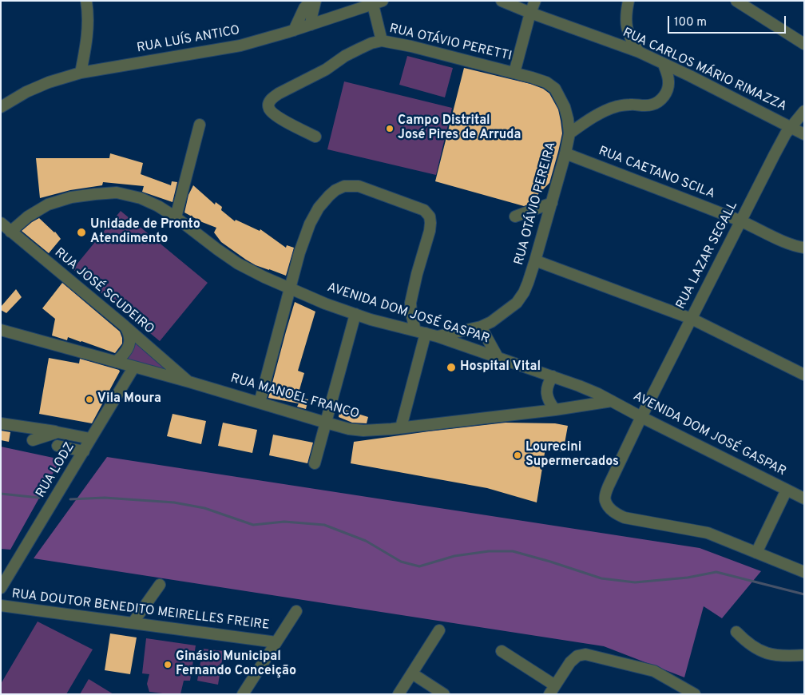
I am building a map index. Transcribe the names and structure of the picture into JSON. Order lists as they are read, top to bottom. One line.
{"streets":{"street":["RUA LUÍS ANTICO","RUA OTÁVIO PERETTI","RUA CARLOS MÁRIO RIMAZZA","RUA CAETANO SCILA","RUA OTÁVIO PEREIRA","RUA LAZAR SEGALL","RUA JOSÉ SCUDEIRO","AVENIDA DOM JOSÉ GASPAR","RUA MANOEL FRANCO","RUA LODZ","RUA DOUTOR BENEDITO MEIRELLES FREIRE"]},"crossings":[["RUA OTÁVIO PERETTI","RUA OTÁVIO PEREIRA"],["RUA CARLOS MÁRIO RIMAZZA","RUA OTÁVIO PEREIRA"],["RUA CARLOS MÁRIO RIMAZZA","RUA LAZAR SEGALL"],["RUA CAETANO SCILA","RUA OTÁVIO PEREIRA"],["RUA CAETANO SCILA","RUA LAZAR SEGALL"],["RUA OTÁVIO PEREIRA","AVENIDA DOM JOSÉ GASPAR"],["RUA LAZAR SEGALL","AVENIDA DOM JOSÉ GASPAR"],["RUA JOSÉ SCUDEIRO","AVENIDA DOM JOSÉ GASPAR"],["RUA JOSÉ SCUDEIRO","RUA MANOEL FRANCO"],["AVENIDA DOM JOSÉ GASPAR","RUA MANOEL FRANCO"],["RUA MANOEL FRANCO","RUA LODZ"]],"places":["Campo Distrital José Pires de Arruda","Unidade de Pronto Atendimento","Hospital Vital","Vila Moura","Lourecini Supermercados","Ginásio Municipal Fernando Conceição"],"scale_bar":"100 m"}
